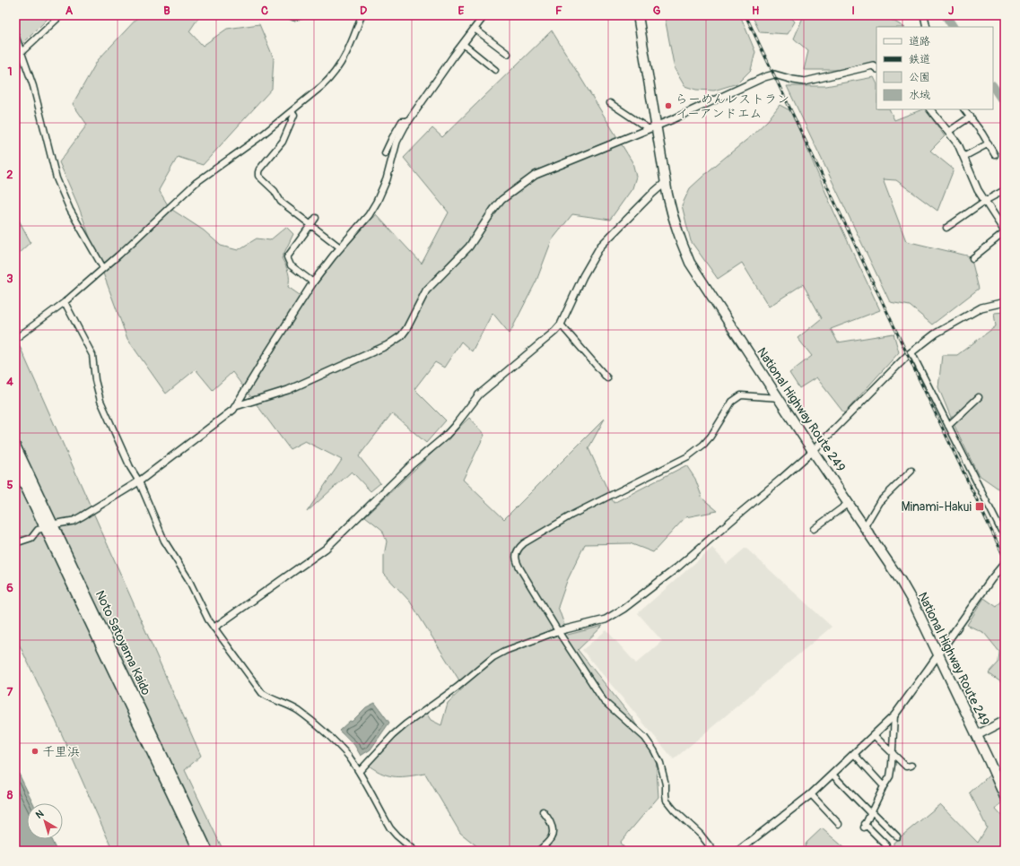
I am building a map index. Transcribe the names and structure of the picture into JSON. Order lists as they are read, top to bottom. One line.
{"streets":{"highway":["National Highway Route 249","Noto Satoyama Kaido"]},"places":{"other":["らーめんレストラン イーアンドエム","千里浜"],"transit":["Minami-Hakui"]},"legend":["道路","鉄道","公園","水域"],"north":"top left","grid":{"columns":["A","B","C","D","E","F","G","H","I","J"],"rows":["1","2","3","4","5","6","7","8"]}}
